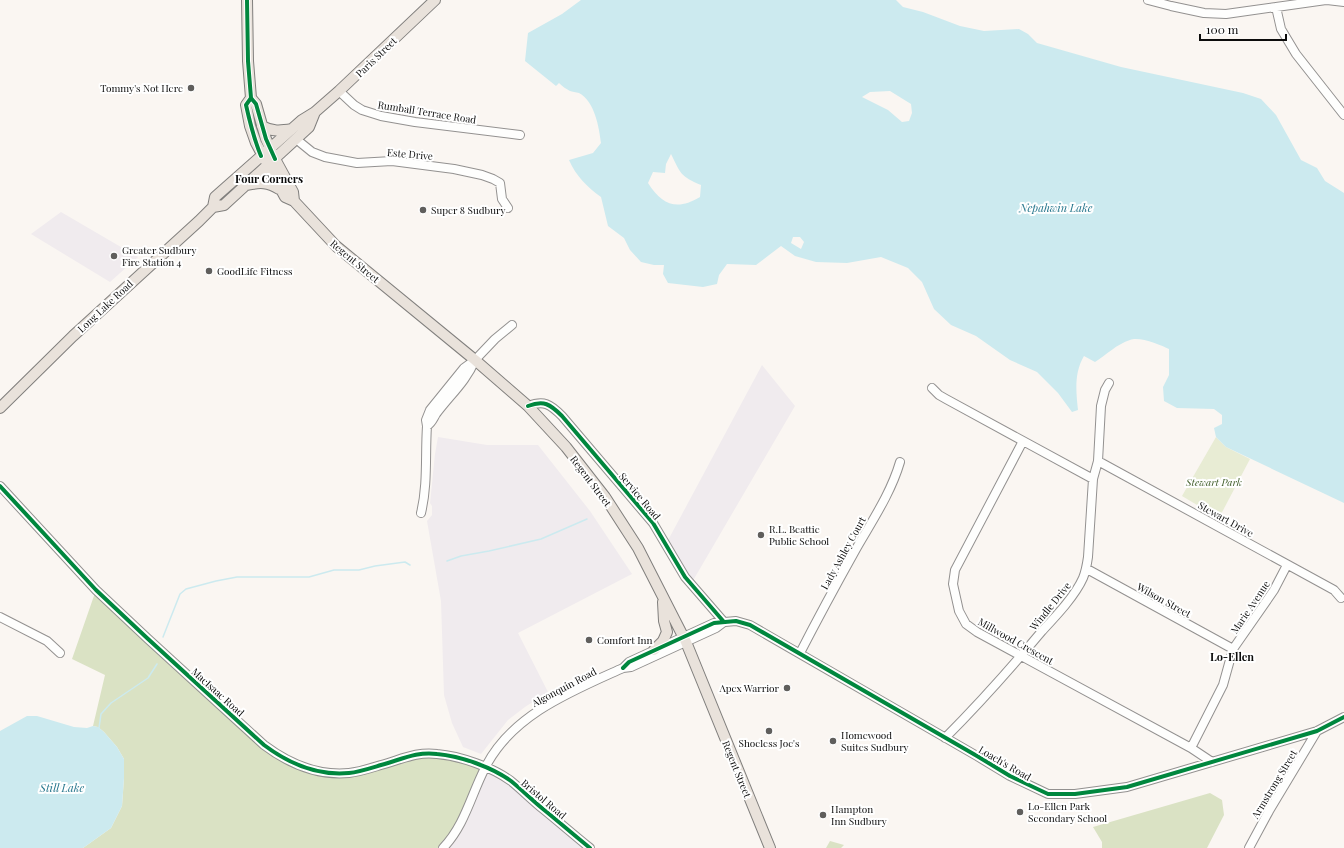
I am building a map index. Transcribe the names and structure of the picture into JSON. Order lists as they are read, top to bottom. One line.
{"streets":{"main road":["Paris Street","Regent Street","Long Lake Road"],"street":["Rumball Terrace Road","Este Drive","Service Road","Stewart Drive","Lady Ashley Court","Wilson Street","Windle Drive","Marie Avenue","Millwood Crescent","Algonquin Road","MacIsaac Road","Loach's Road","Armstrong Street","Bristol Road"]},"crossings":[["Paris Street","Rumball Terrace Road"],["Paris Street","Este Drive"],["Paris Street","Regent Street"],["Paris Street","Long Lake Road"],["Regent Street","Long Lake Road"],["Regent Street","Service Road"],["Regent Street","Algonquin Road"],["Service Road","Loach's Road"],["Stewart Drive","Windle Drive"],["Stewart Drive","Marie Avenue"],["Lady Ashley Court","Loach's Road"],["Wilson Street","Windle Drive"],["Wilson Street","Marie Avenue"],["Windle Drive","Millwood Crescent"],["Windle Drive","Loach's Road"],["Marie Avenue","Millwood Crescent"],["Millwood Crescent","Loach's Road"],["Algonquin Road","MacIsaac Road"],["Algonquin Road","Bristol Road"],["MacIsaac Road","Bristol Road"],["Loach's Road","Armstrong Street"]],"districts":["Four Corners","Lo-Ellen"],"water":["Nepahwin Lake","Still Lake"],"parks":["Stewart Park"],"places":["Tommy's Not Here","Super 8 Sudbury","Greater Sudbury Fire Station 4","GoodLife Fitness","R.L. Beattie Public School","Comfort Inn","Apex Warrior","Shoeless Joe's","Homewood Suites Sudbury","Lo-Ellen Park Secondary School","Hampton Inn Sudbury"],"scale_bar":"100 m"}
